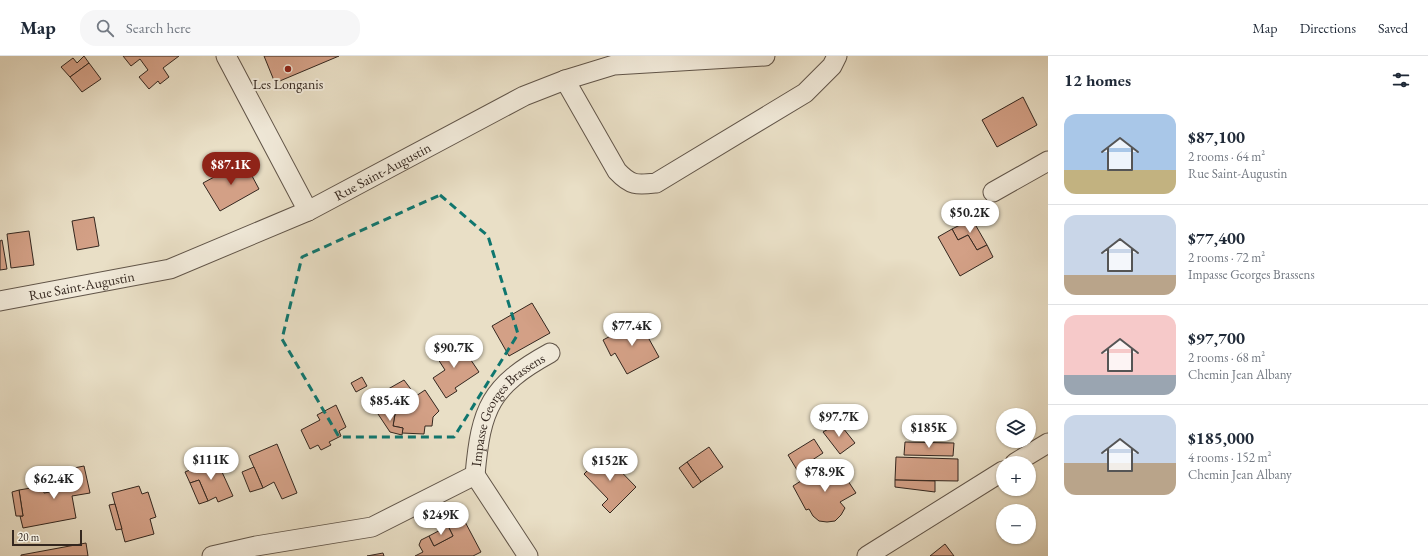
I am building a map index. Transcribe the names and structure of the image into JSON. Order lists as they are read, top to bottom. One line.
{"streets":{"street":["Rue Saint-Augustin","Impasse Georges Brassens"]},"places":["Les Longanis"],"scale_bar":"20 m","page":{"header":"Map","search":"Search here","nav":["Map","Directions","Saved"],"heading":"12 homes","list":[{"name":"$87,100","note":"2 rooms · 64 m² · Rue Saint-Augustin"},{"name":"$77,400","note":"2 rooms · 72 m² · Impasse Georges Brassens"},{"name":"$97,700","note":"2 rooms · 68 m² · Chemin Jean Albany"},{"name":"$185,000","note":"4 rooms · 152 m² · Chemin Jean Albany"}],"price":["$87.1K","$50.2K","$77.4K","$90.7K","$85.4K","$97.7K","$185K","$111K","$152K","$78.9K","$62.4K","$249K"],"map_buttons":["+","−"],"scale":"20 m"}}
